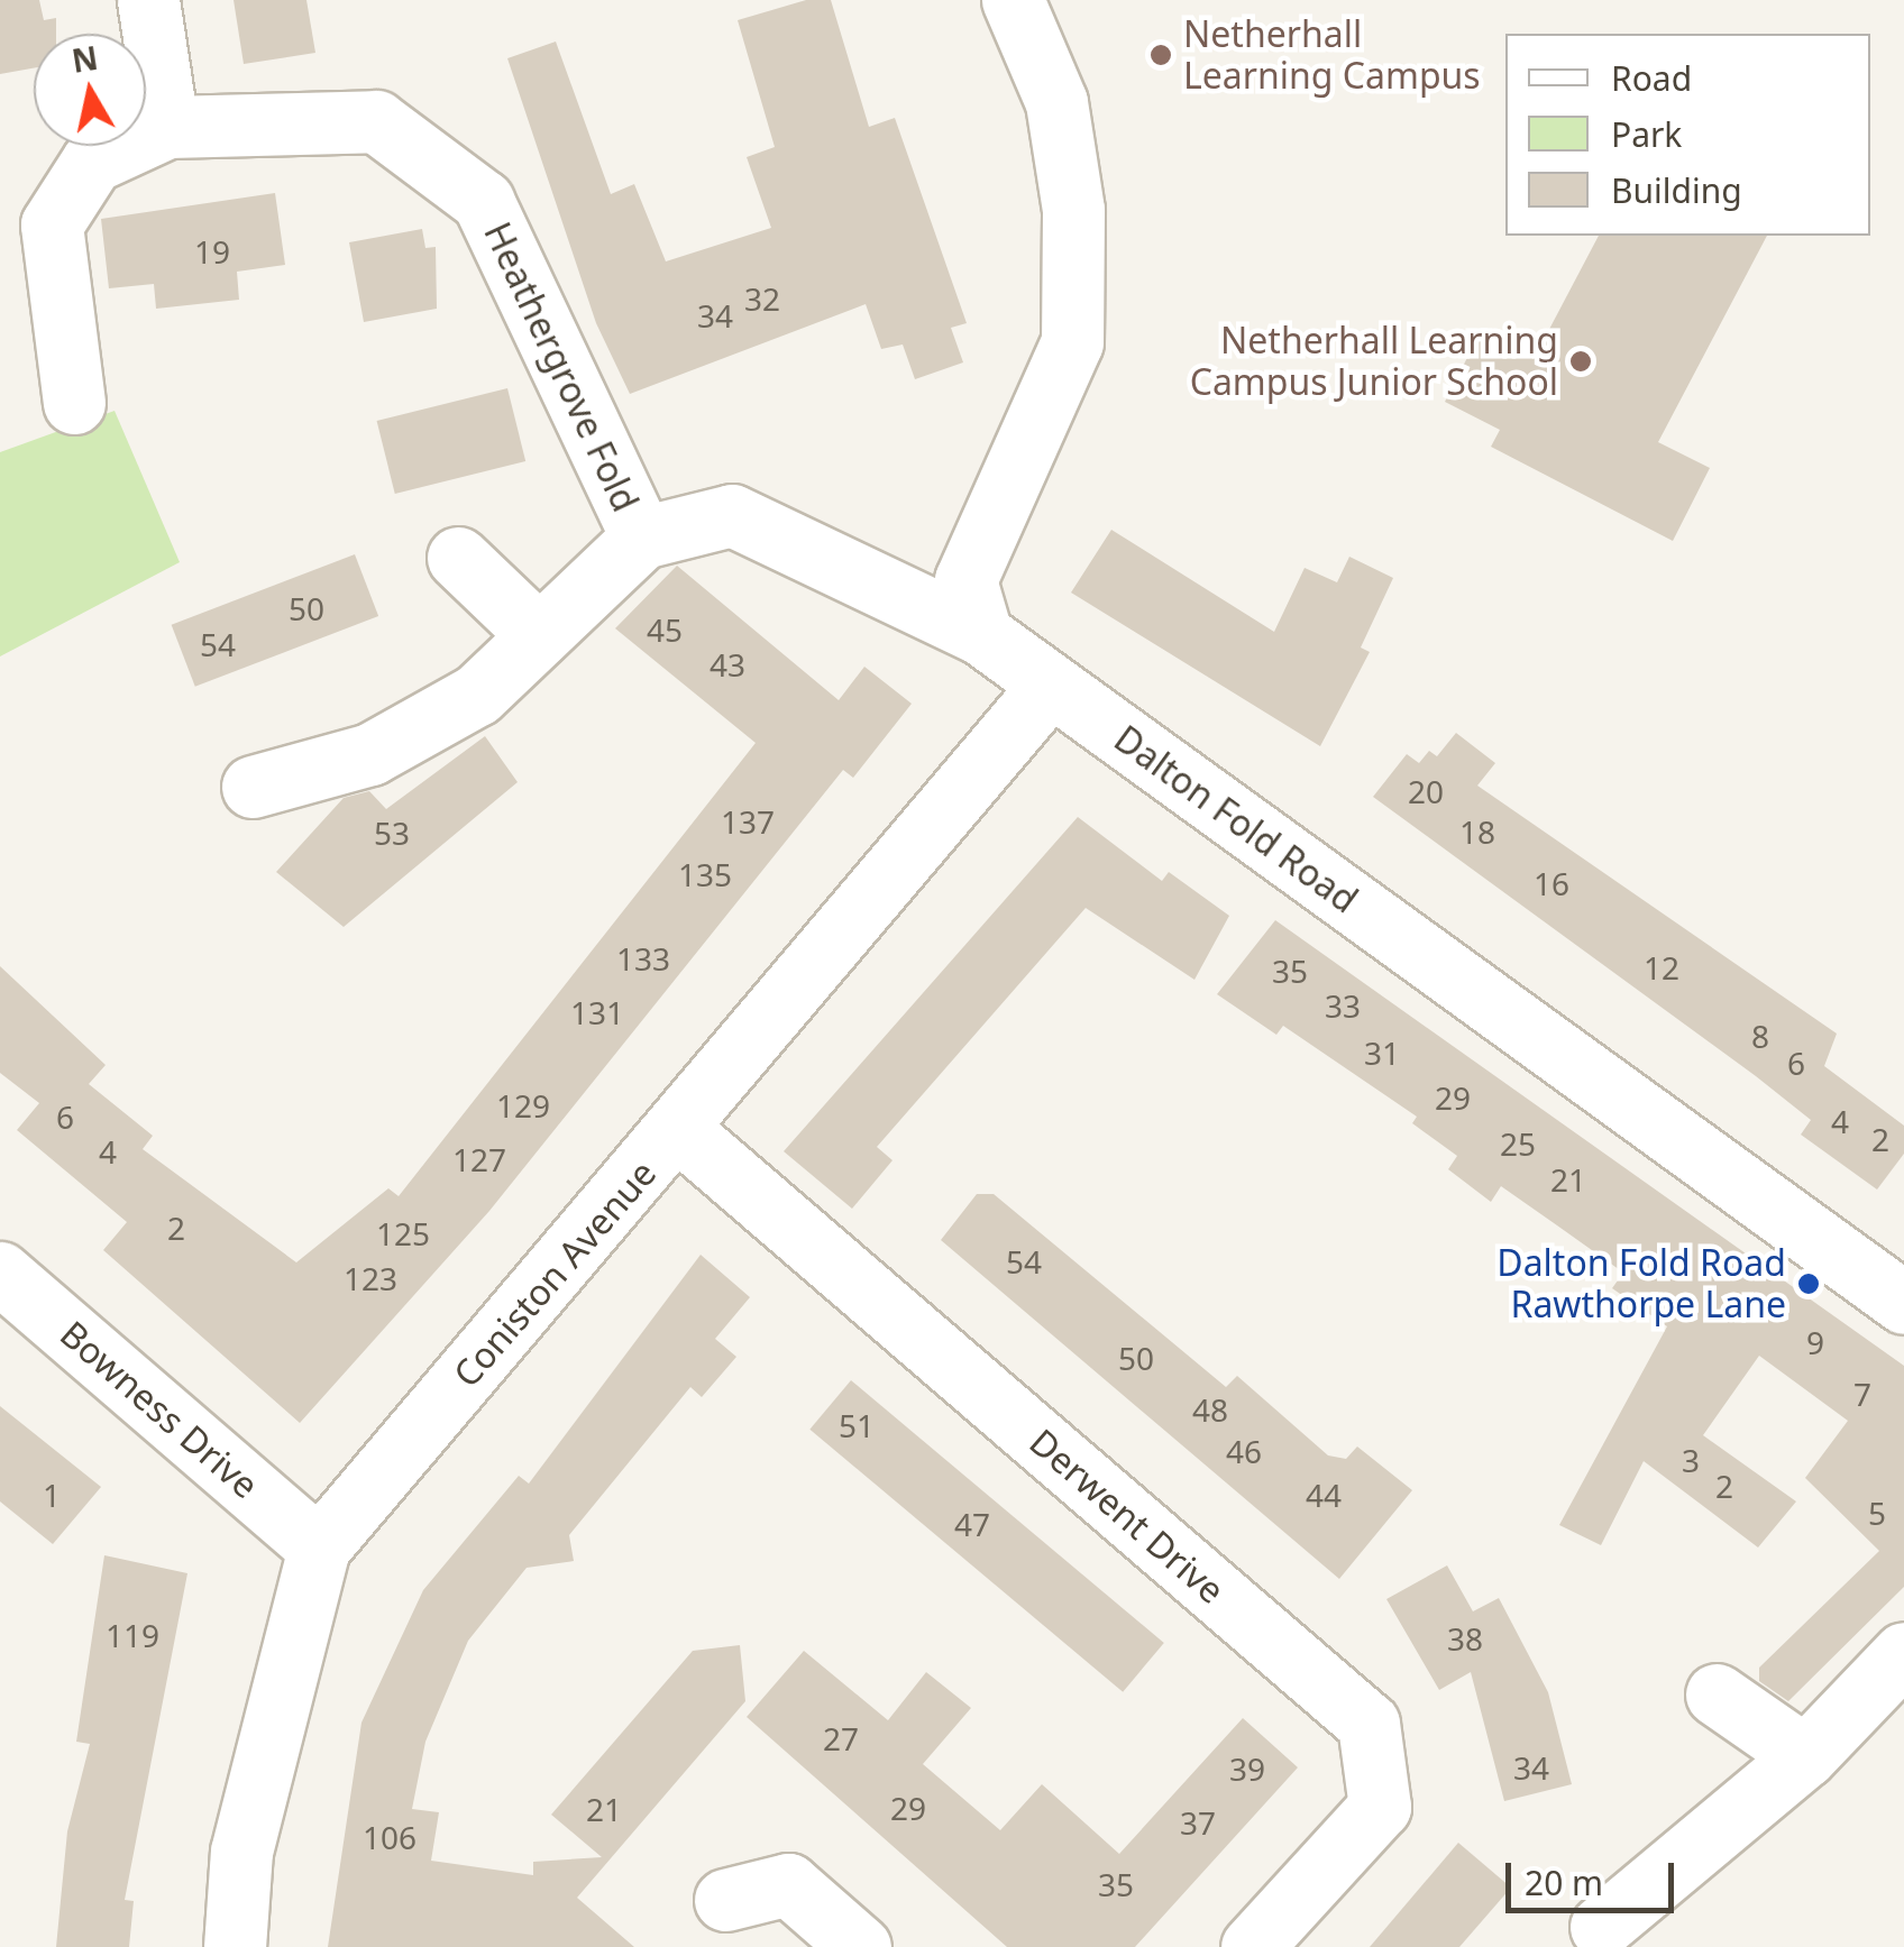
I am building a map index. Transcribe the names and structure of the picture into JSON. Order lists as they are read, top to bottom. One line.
{"streets":{"street":["Heathergrove Fold","Dalton Fold Road","Coniston Avenue","Bowness Drive","Derwent Drive"]},"crossings":[["Heathergrove Fold","Dalton Fold Road"],["Dalton Fold Road","Coniston Avenue"],["Coniston Avenue","Bowness Drive"],["Coniston Avenue","Derwent Drive"]],"places":["Netherhall Learning Campus","Netherhall Learning Campus Junior School","Dalton Fold Road Rawthorpe Lane"],"house_numbers":["19","32","34","50","45","54","43","20","137","18","53","135","16","133","12","35","33","131","8","31","6","29","129","6","4","2","25","4","127","21","2","125","54","123","9","50","7","48","51","46","3","2","1","44","5","47","119","38","27","34","39","29","21","37","106","35"],"legend":["Road","Park","Building"],"scale_bar":"20 m","north":"top"}
